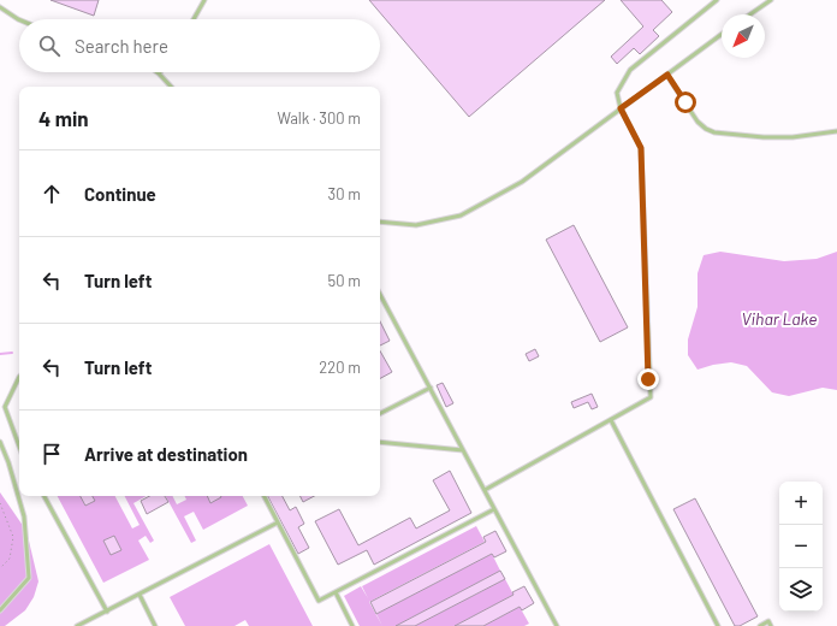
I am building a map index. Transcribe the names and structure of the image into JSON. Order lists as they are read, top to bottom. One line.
{"water":["Vihar Lake"],"north":"bottom left","page":{"search":"Search here","heading":["4 min","Walk · 300 m"],"list":[["Continue","30 m"],["Turn left","50 m"],["Turn left","220 m"],"Arrive at destination"],"map_buttons":["+","−"]}}
